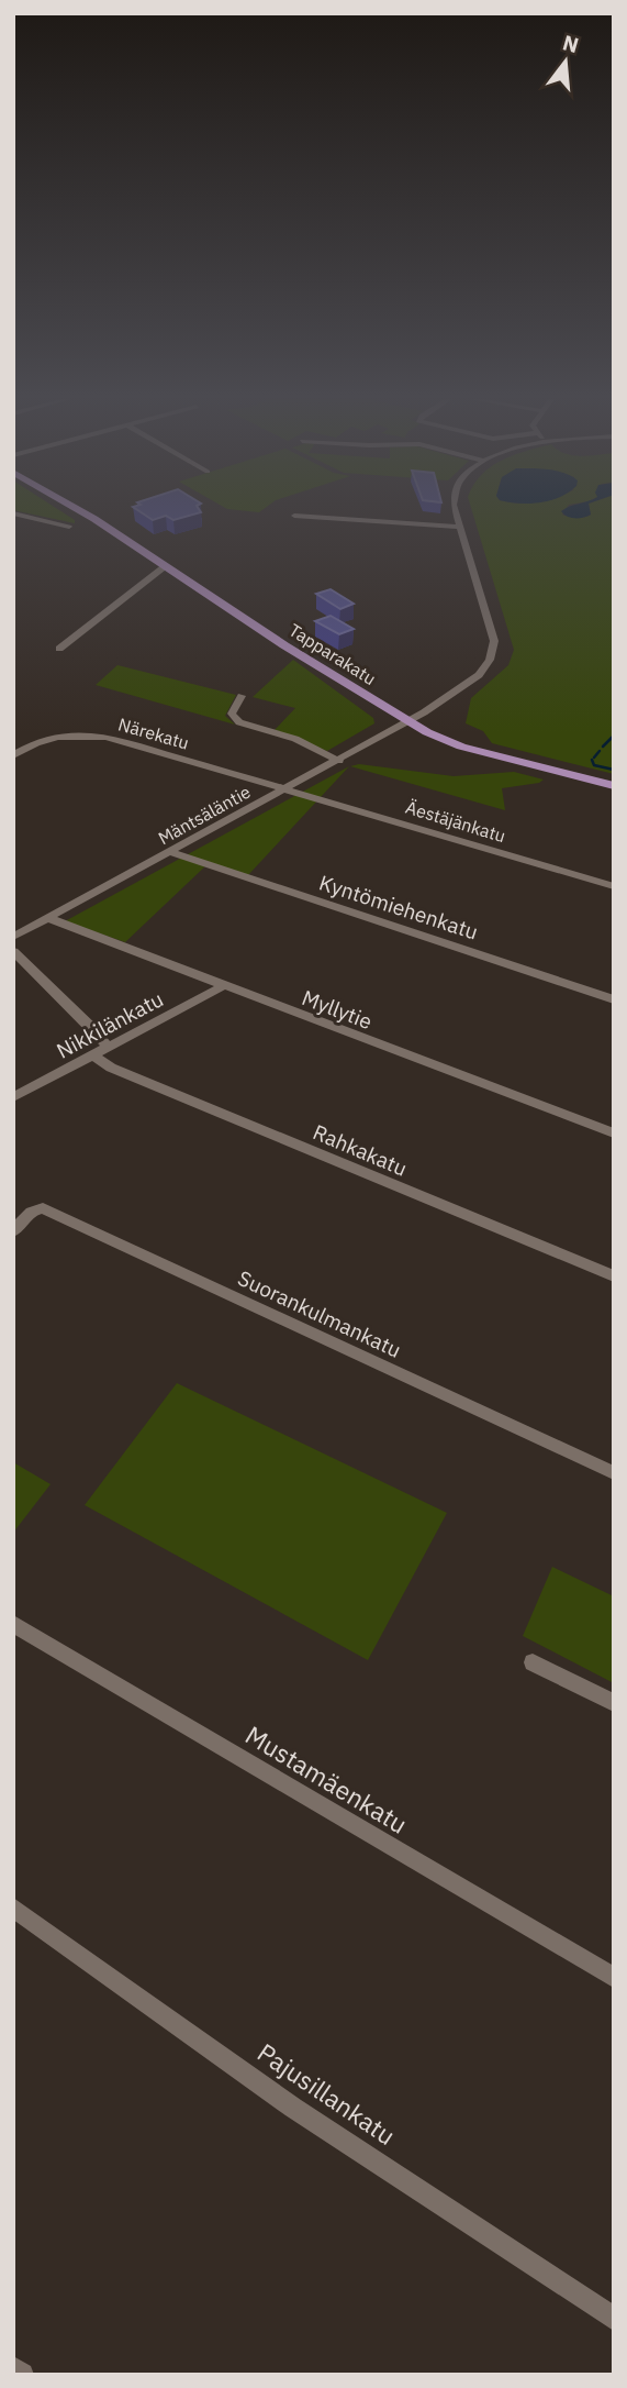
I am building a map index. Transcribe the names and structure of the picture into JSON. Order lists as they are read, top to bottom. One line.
{"streets":{"main road":["Tapparakatu"],"street":["Närekatu","Mäntsäläntie","Äestäjänkatu","Kyntömiehenkatu","Myllytie","Nikkilänkatu","Rahkakatu","Suorankulmankatu","Mustamäenkatu","Pajusillankatu"]},"crossings":[["Tapparakatu","Mäntsäläntie"],["Närekatu","Mäntsäläntie"],["Närekatu","Äestäjänkatu"],["Mäntsäläntie","Äestäjänkatu"],["Mäntsäläntie","Kyntömiehenkatu"],["Mäntsäläntie","Myllytie"],["Myllytie","Nikkilänkatu"],["Nikkilänkatu","Rahkakatu"]],"north":"top"}
